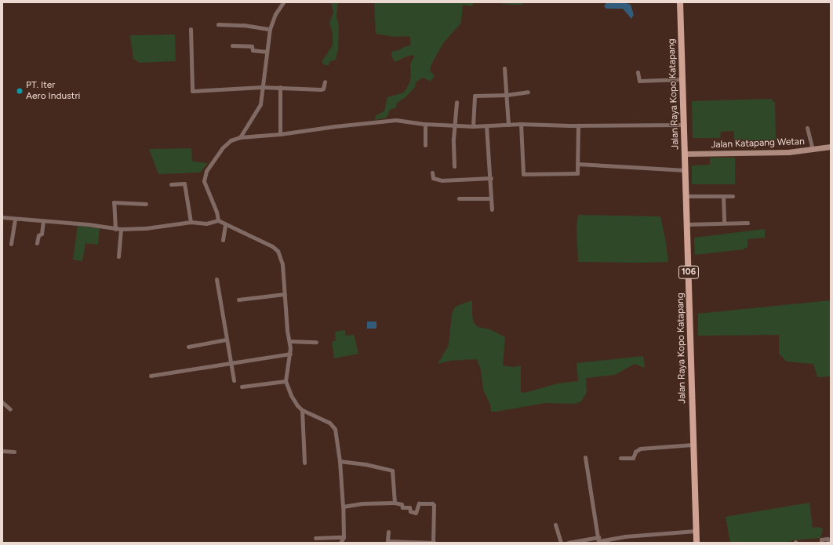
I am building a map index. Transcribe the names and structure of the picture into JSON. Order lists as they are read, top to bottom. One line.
{"streets":{"main road":["Jalan Raya Kopo Katapang","106"],"street":["Jalan Katapang Wetan"]},"crossings":[["Jalan Raya Kopo Katapang","Jalan Katapang Wetan"]],"places":["PT. Iter Aero Industri"]}
